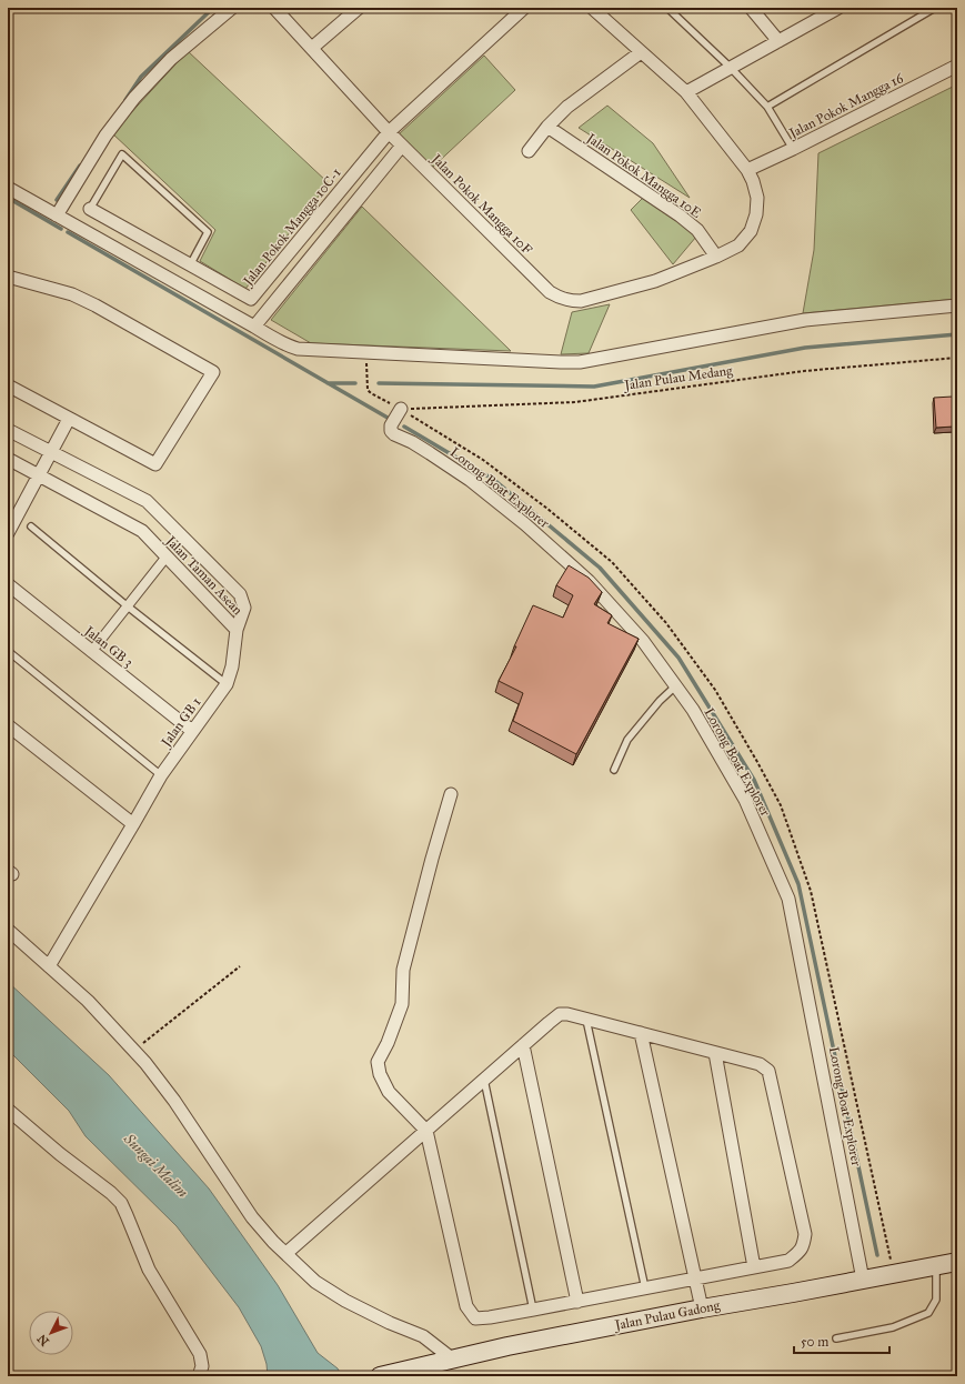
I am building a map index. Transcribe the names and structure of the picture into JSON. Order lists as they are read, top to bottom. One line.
{"streets":{"main road":["Jalan Pulau Gadong"],"street":["Jalan Pokok Mangga 16","Jalan Pokok Mangga 10E","Jalan Pokok Mangga 10F","Jalan Pokok Mangga 10C-1","Lorong Boat Explorer","Jalan Taman Asean","Jalan GB 3","Jalan GB 1"],"path":["Jalan Pulau Medang"]},"crossings":[["Jalan Pokok Mangga 16","Jalan Pokok Mangga 10F"],["Jalan Pokok Mangga 10E","Jalan Pokok Mangga 10F"],["Jalan Pokok Mangga 10F","Jalan Pokok Mangga 10C-1"],["Jalan Pulau Medang","Lorong Boat Explorer"],["Lorong Boat Explorer","Jalan Pulau Gadong"],["Jalan Taman Asean","Jalan GB 1"],["Jalan GB 3","Jalan GB 1"]],"water":["Sungai Malim"],"scale_bar":"50 m","north":"bottom left"}
